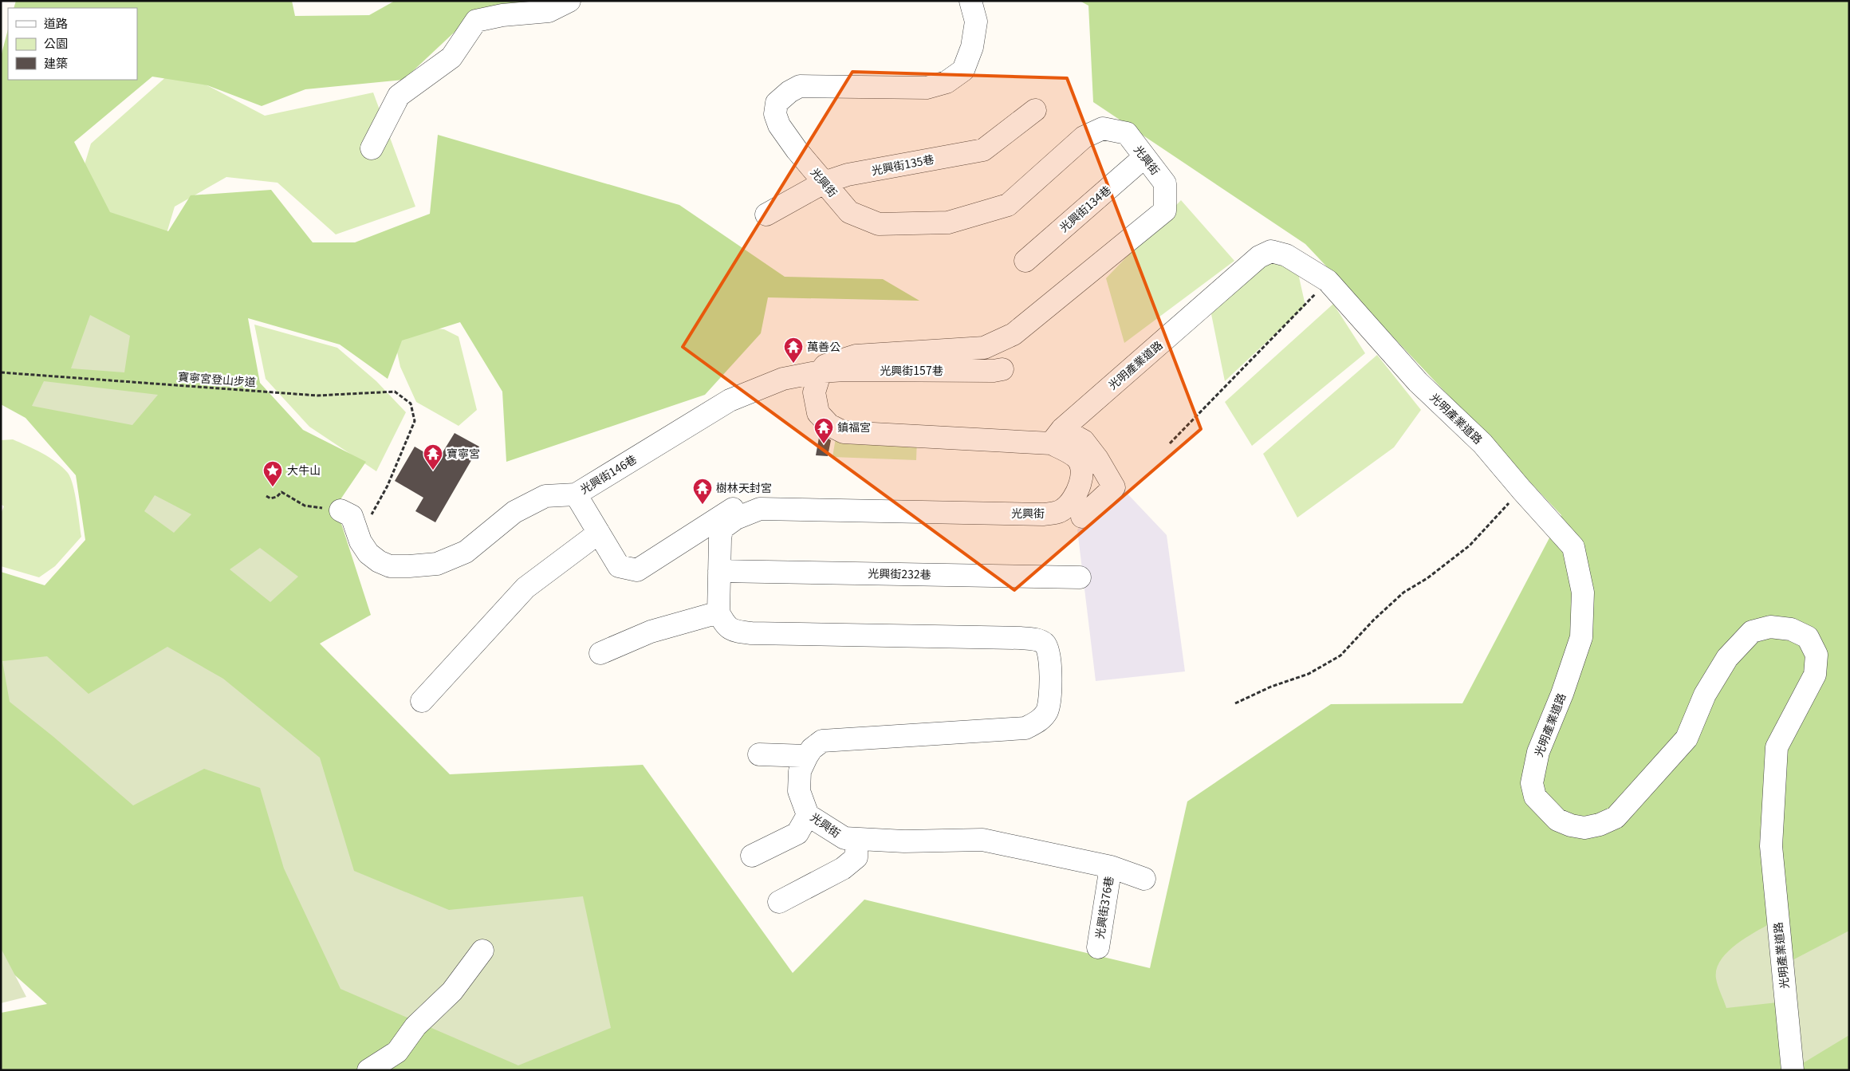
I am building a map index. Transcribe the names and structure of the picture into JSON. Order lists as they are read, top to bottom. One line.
{"streets":{"street":["光興街","光興街135巷","光興街134巷","光明產業道路","光興街157巷","光興街146巷","光興街232巷","光興街376巷"],"path":["寶寧宮登山步道"]},"crossings":[["光興街","光興街135巷"],["光興街","光興街134巷"],["光興街","光明產業道路"],["光興街","光興街157巷"],["光興街","光興街146巷"],["光興街","光興街232巷"],["光興街","光興街376巷"],["光興街157巷","光興街146巷"]],"places":{"temple":["萬善公","鎮福宮","寶寧宮","樹林天封宮"],"place":["大牛山"]},"legend":["道路","公園","建築"]}
